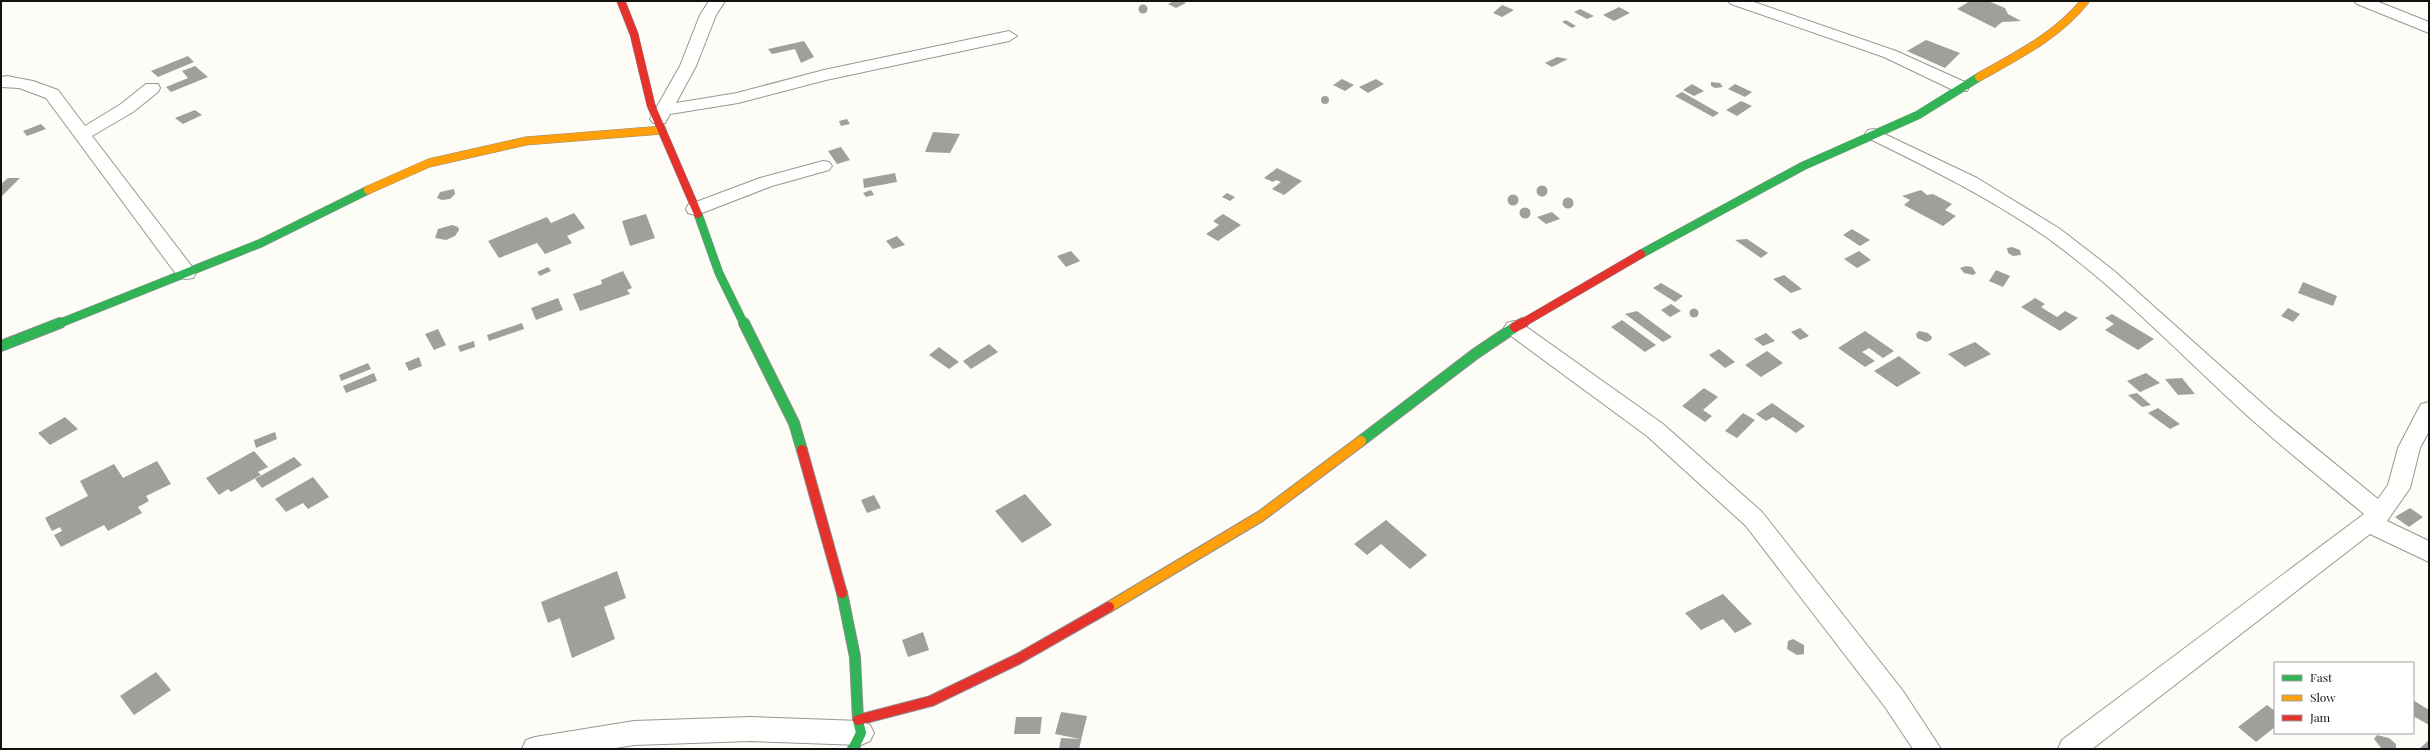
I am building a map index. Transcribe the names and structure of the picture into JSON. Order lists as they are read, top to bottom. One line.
{"legend":["Fast","Slow","Jam"]}
